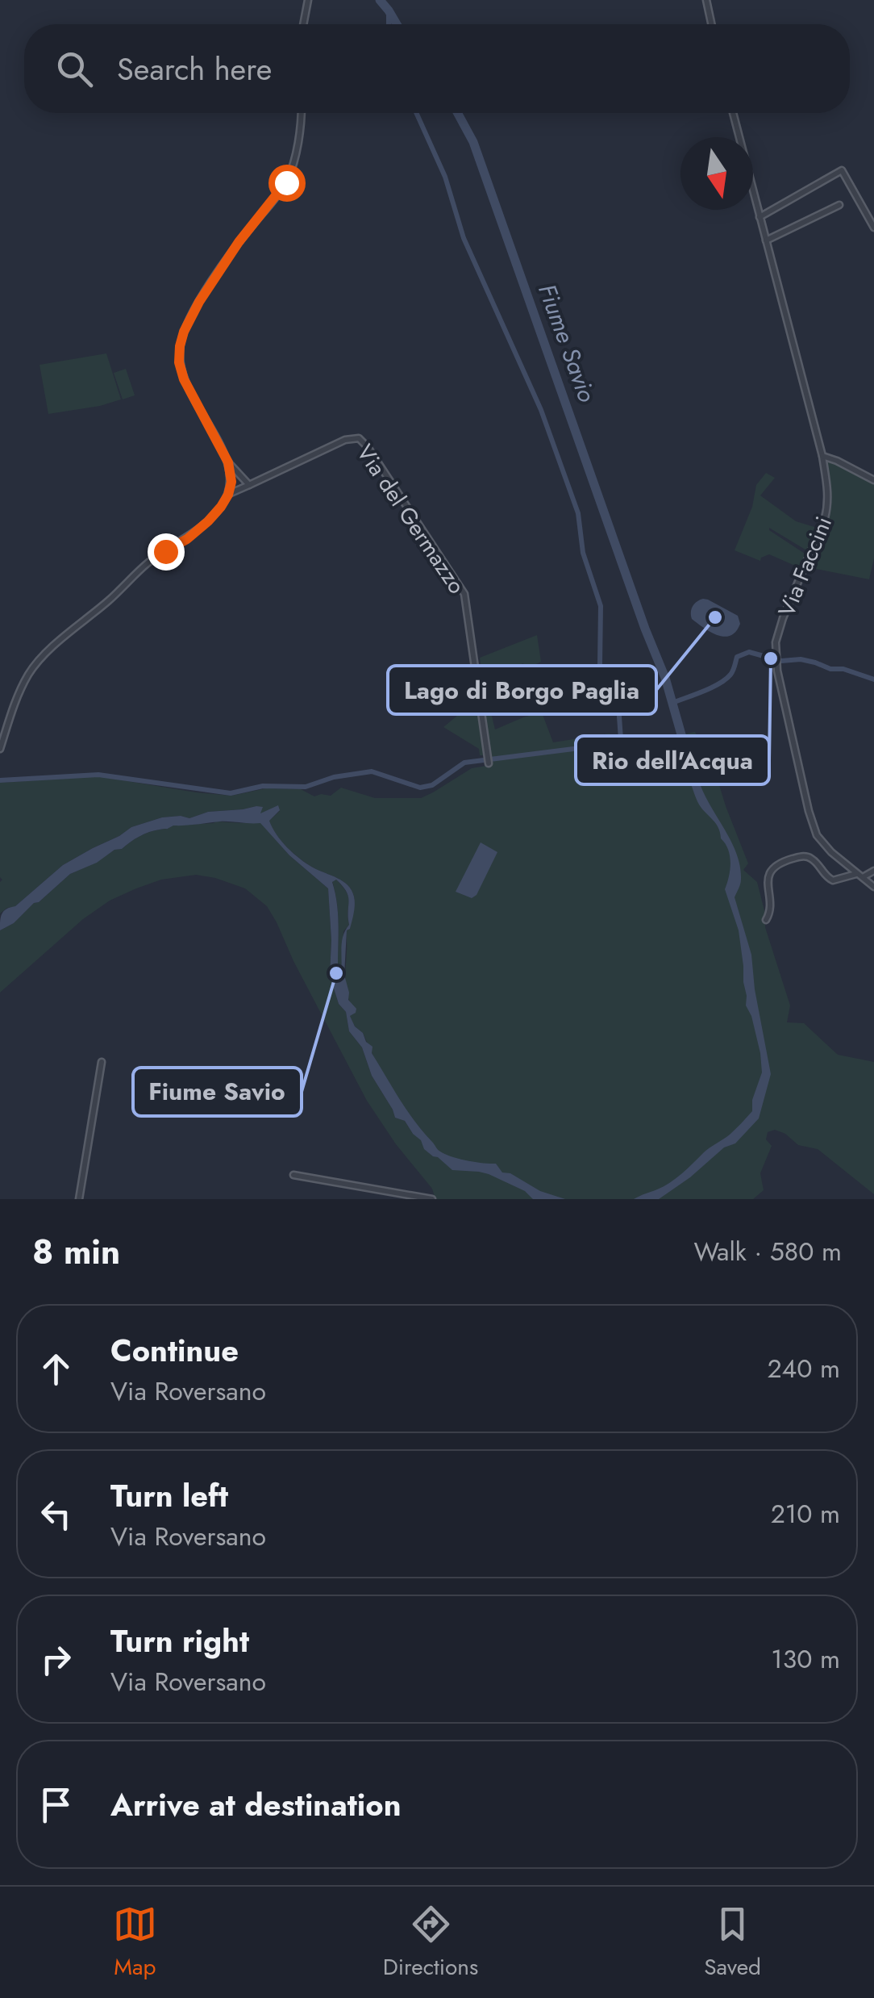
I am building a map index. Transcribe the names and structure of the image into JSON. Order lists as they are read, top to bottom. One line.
{"streets":{"street":["Via del Germazzo","Via Faccini"]},"water":["Fiume Savio"],"places":["Lago di Borgo Paglia","Rio dell'Acqua","Fiume Savio"],"north":"bottom","page":{"search":"Search here","heading":["8 min","Walk · 580 m"],"list":[["Continue","Via Roversano","240 m"],["Turn left","Via Roversano","210 m"],["Turn right","Via Roversano","130 m"],"Arrive at destination"],"nav":["Map","Directions","Saved"]}}
